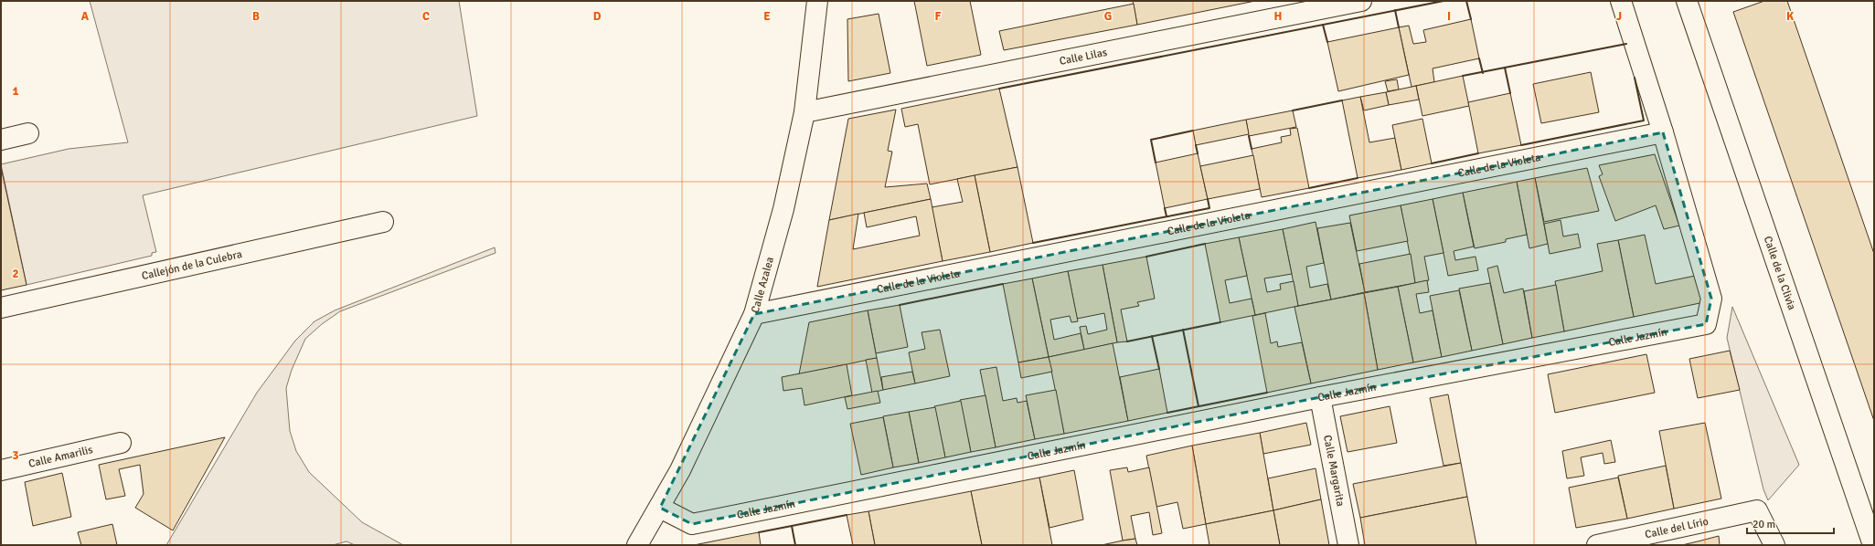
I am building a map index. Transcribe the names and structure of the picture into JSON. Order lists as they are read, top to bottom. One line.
{"streets":{"street":["Calle Lilas","Calle de la Violeta","Callejón de la Culebra","Calle de la Clivia","Calle Azalea","Calle Jazmín","Calle Amarilis","Calle Margarita","Calle del Lírio"]},"crossings":[["Calle Lilas","Calle Azalea"],["Calle de la Violeta","Calle Azalea"],["Calle de la Violeta","Calle Jazmín"],["Calle Azalea","Calle Jazmín"],["Calle Jazmín","Calle Margarita"]],"scale_bar":"20 m","grid":{"columns":["A","B","C","D","E","F","G","H","I","J","K"],"rows":["1","2","3"]}}
